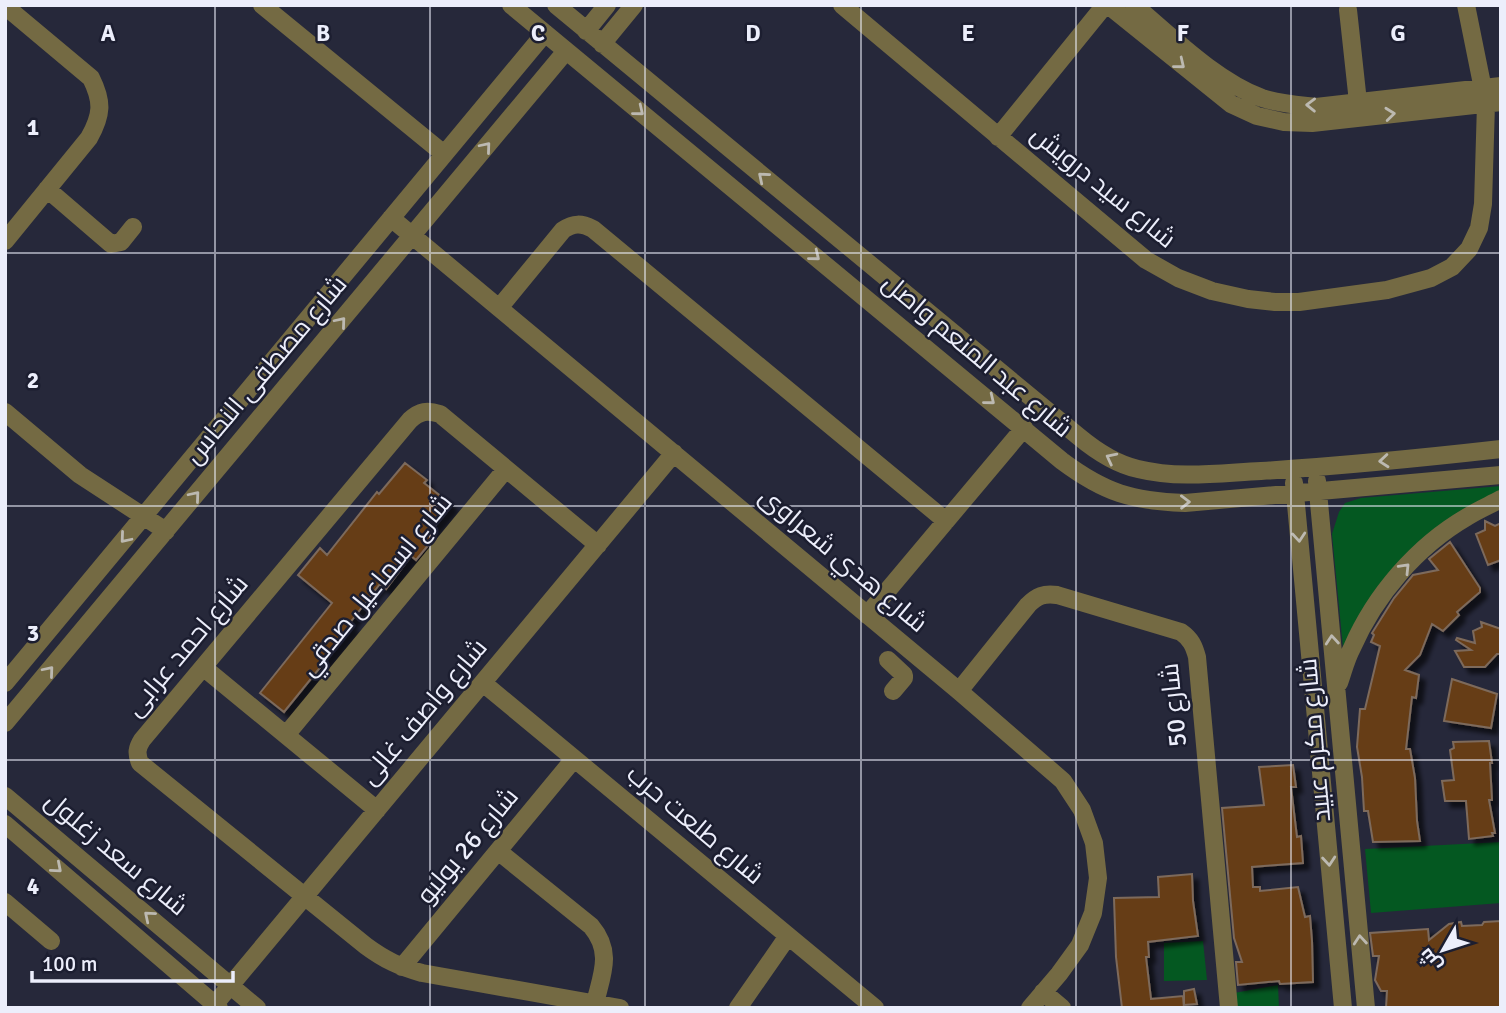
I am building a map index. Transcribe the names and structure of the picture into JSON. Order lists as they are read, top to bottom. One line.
{"streets":{"street":["شارع سيد درويش","شارع عبد المنعم واصل","شارع مصطفى النحاس","شارع هدي شعراوى","شارع اسماعيل صدقي","شارع احمد عرابى","شارع 50","شارع واصف غالى","شارع مكرم عبيد","شارع طلعت حرب","شارع 26 يوليو","شارع سعد زغلول"]},"crossings":[["شارع عبد المنعم واصل","شارع مصطفى النحاس"],["شارع عبد المنعم واصل","شارع مكرم عبيد"],["شارع مصطفى النحاس","شارع هدي شعراوى"],["شارع هدي شعراوى","شارع 50"],["شارع هدي شعراوى","شارع واصف غالى"],["شارع اسماعيل صدقي","شارع احمد عرابى"],["شارع احمد عرابى","شارع واصف غالى"],["شارع احمد عرابى","شارع 26 يوليو"],["شارع واصف غالى","شارع طلعت حرب"],["شارع واصف غالى","شارع سعد زغلول"],["شارع طلعت حرب","شارع 26 يوليو"]],"scale_bar":"100 m","north":"bottom left","grid":{"columns":["A","B","C","D","E","F","G"],"rows":["1","2","3","4"]}}
